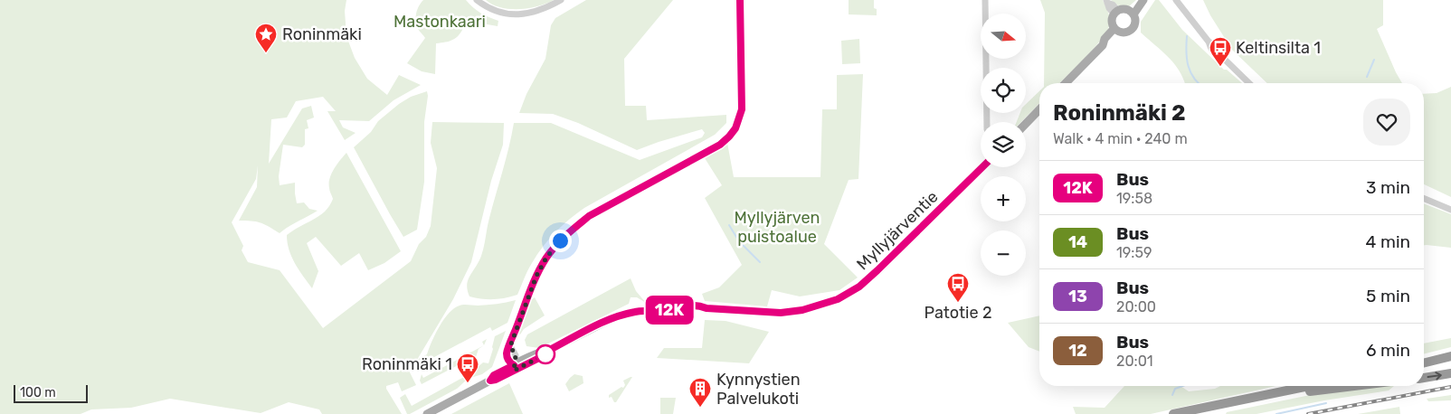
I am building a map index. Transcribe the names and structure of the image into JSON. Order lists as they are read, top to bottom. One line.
{"streets":{"main road":["Myllyjärventie"]},"parks":["Mastonkaari","Myllyjärven puistoalue"],"places":{"place":["Roninmäki"],"bus stop":["Keltinsilta 1","Patotie 2","Roninmäki 1"],"building":["Kynnystien Palvelukoti"]},"lines":["bus line 12K"],"scale_bar":"100 m","north":"right","page":{"on_map":"12K","map_buttons":["+","−"],"heading":["Roninmäki 2","Walk · 4 min · 240 m"],"list":[{"mark":"12K","name":"Bus","note":"19:58","value":"3 min"},{"mark":"14","name":"Bus","note":"19:59","value":"4 min"},{"mark":"13","name":"Bus","note":"20:00","value":"5 min"},{"mark":"12","name":"Bus","note":"20:01","value":"6 min"}],"scale":"100 m"}}
